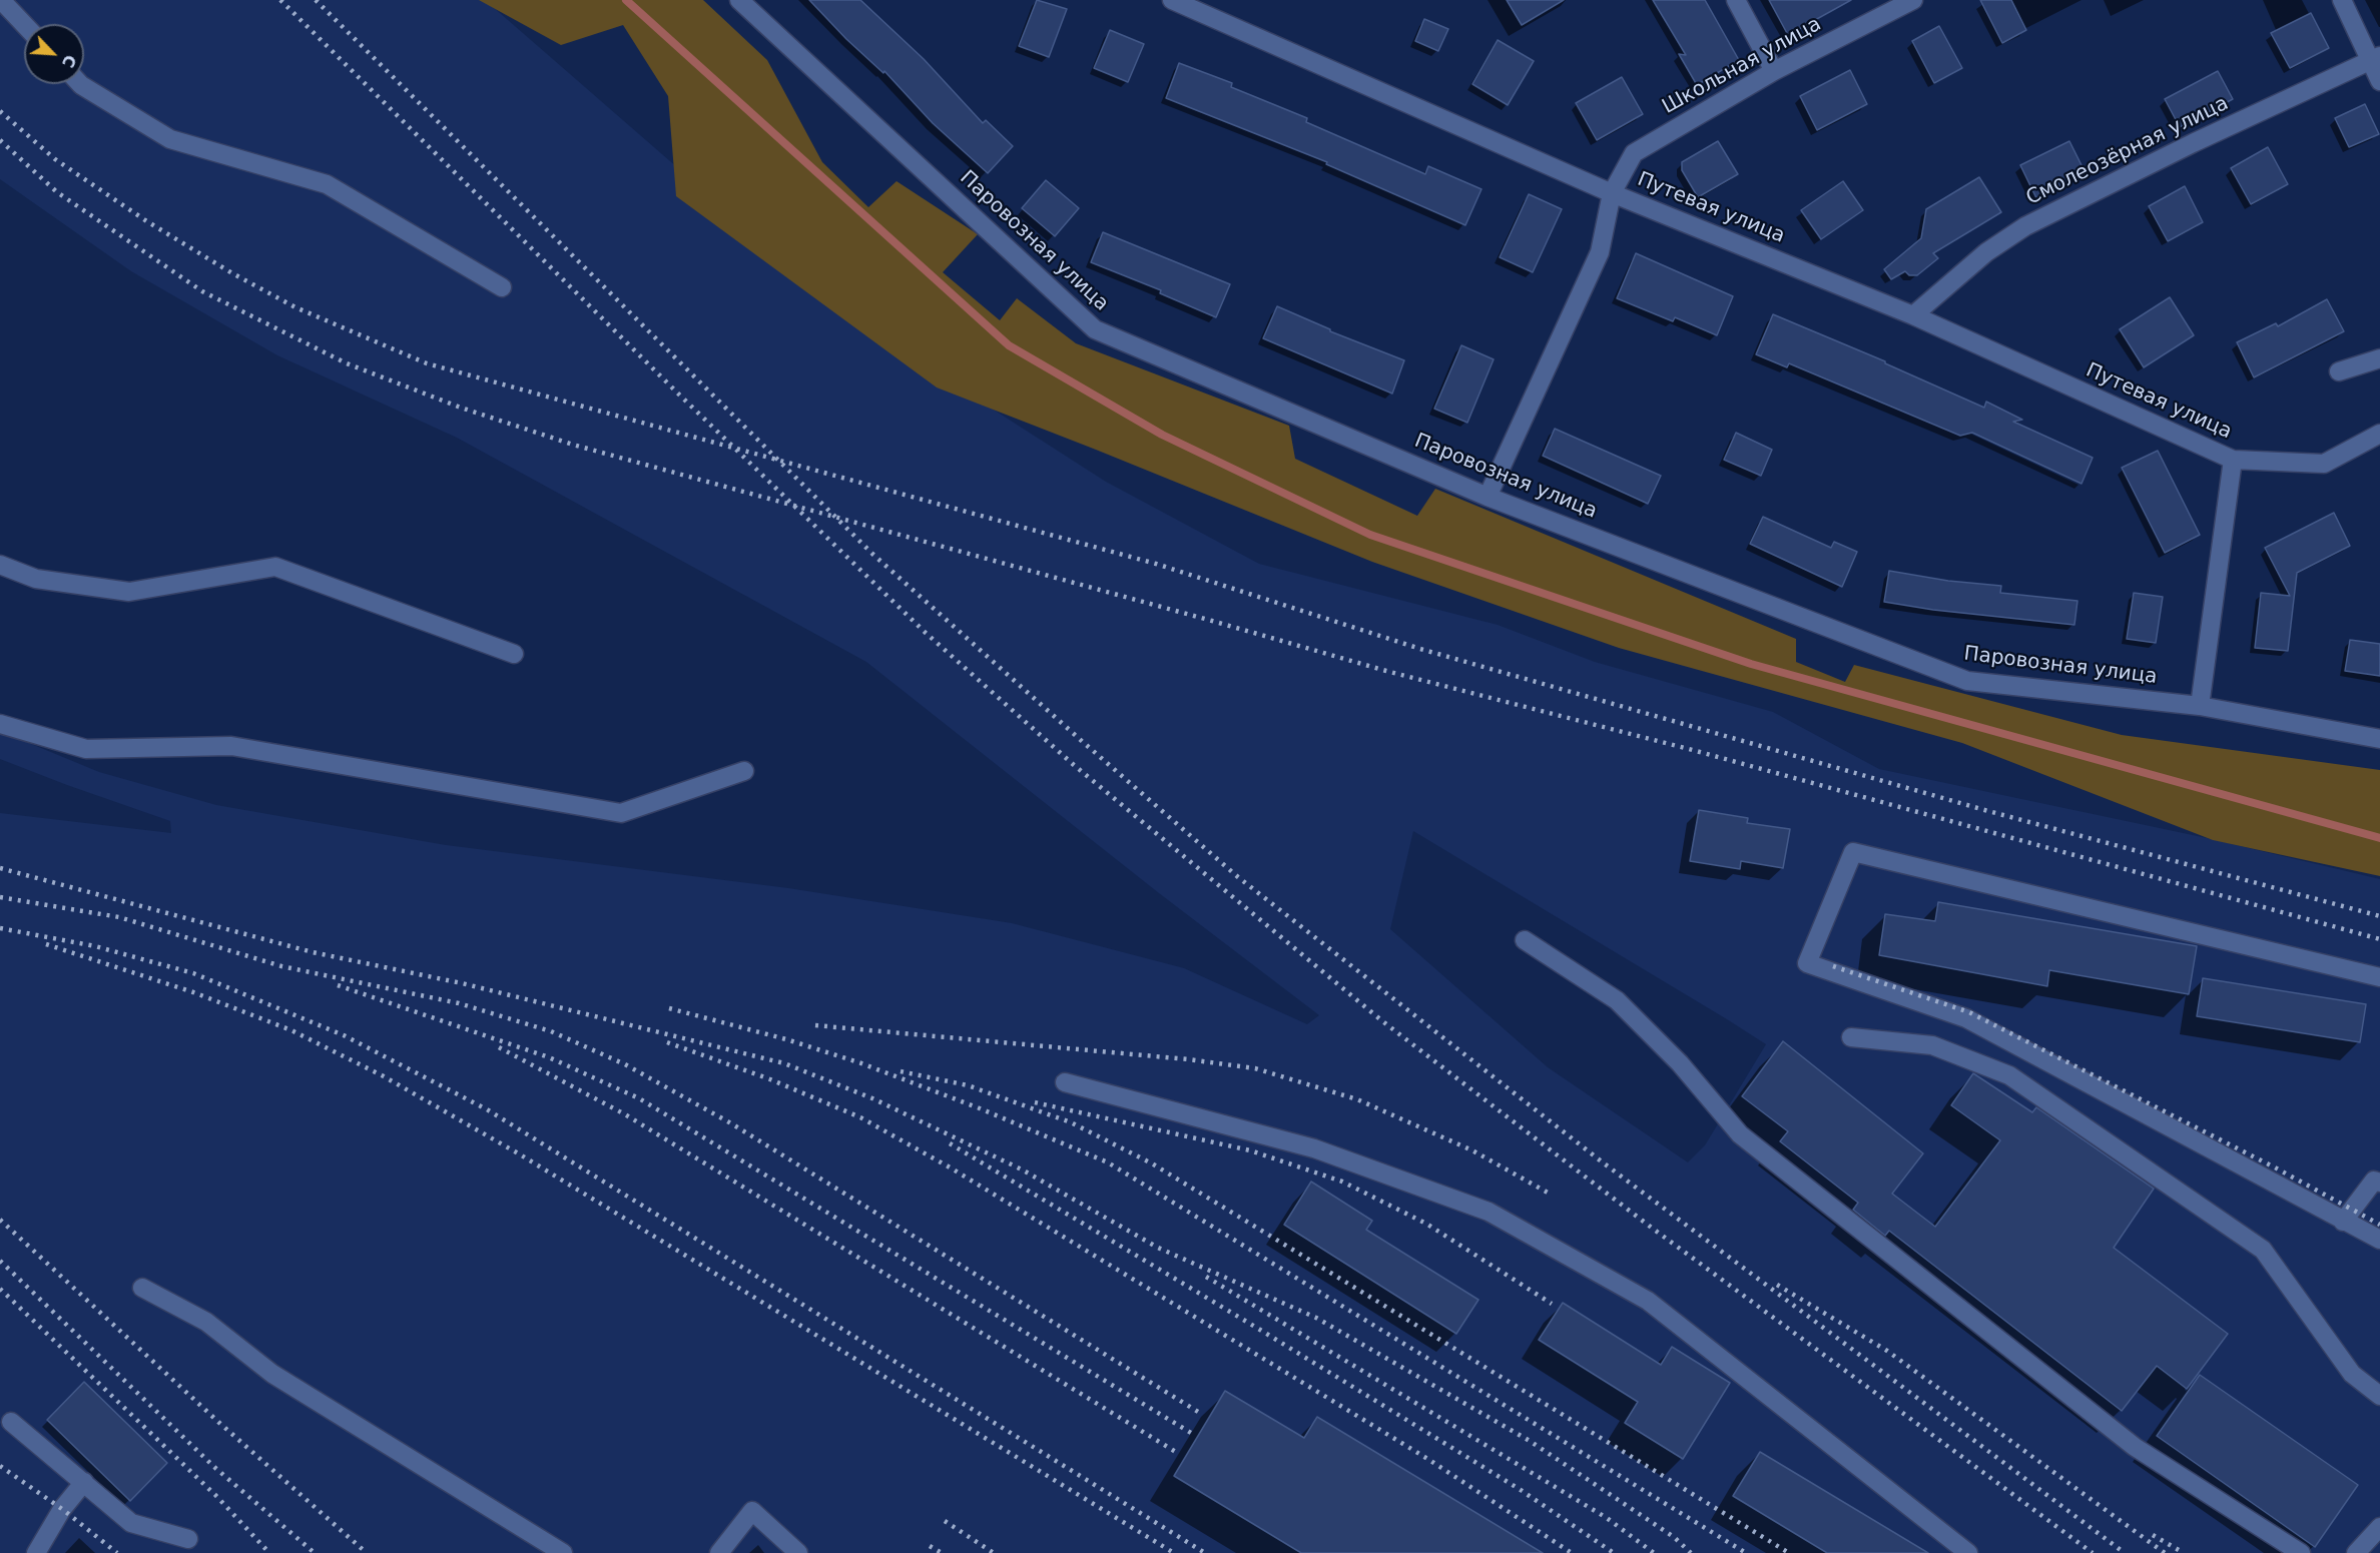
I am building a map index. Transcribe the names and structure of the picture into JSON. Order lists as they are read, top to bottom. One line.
{"streets":{"street":["Школьная улица","Смолеозёрная улица","Путевая улица","Паровозная улица"]},"crossings":[["Школьная улица","Путевая улица"],["Школьная улица","Паровозная улица"],["Смолеозёрная улица","Путевая улица"]],"north":"bottom right"}
